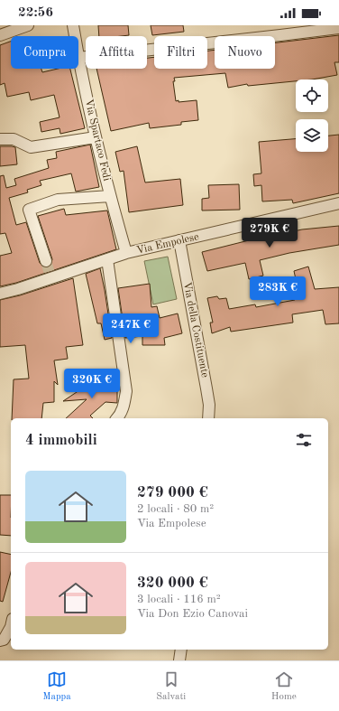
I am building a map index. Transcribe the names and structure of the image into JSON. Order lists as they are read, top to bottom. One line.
{"streets":{"street":["Via Spartaco Fedi","Via Empolese","Via della Costituente"]},"crossings":[["Via Spartaco Fedi","Via Empolese"],["Via Empolese","Via della Costituente"]],"page":{"status":"22:56","chip":["Compra","Affitta","Filtri","Nuovo"],"price":["279K €","283K €","247K €","320K €"],"heading":"4 immobili","list":[{"name":"279 000 €","note":"2 locali · 80 m² · Via Empolese"},{"name":"320 000 €","note":"3 locali · 116 m² · Via Don Ezio Canovai"}],"tabs":["Mappa","Salvati","Home"]}}
